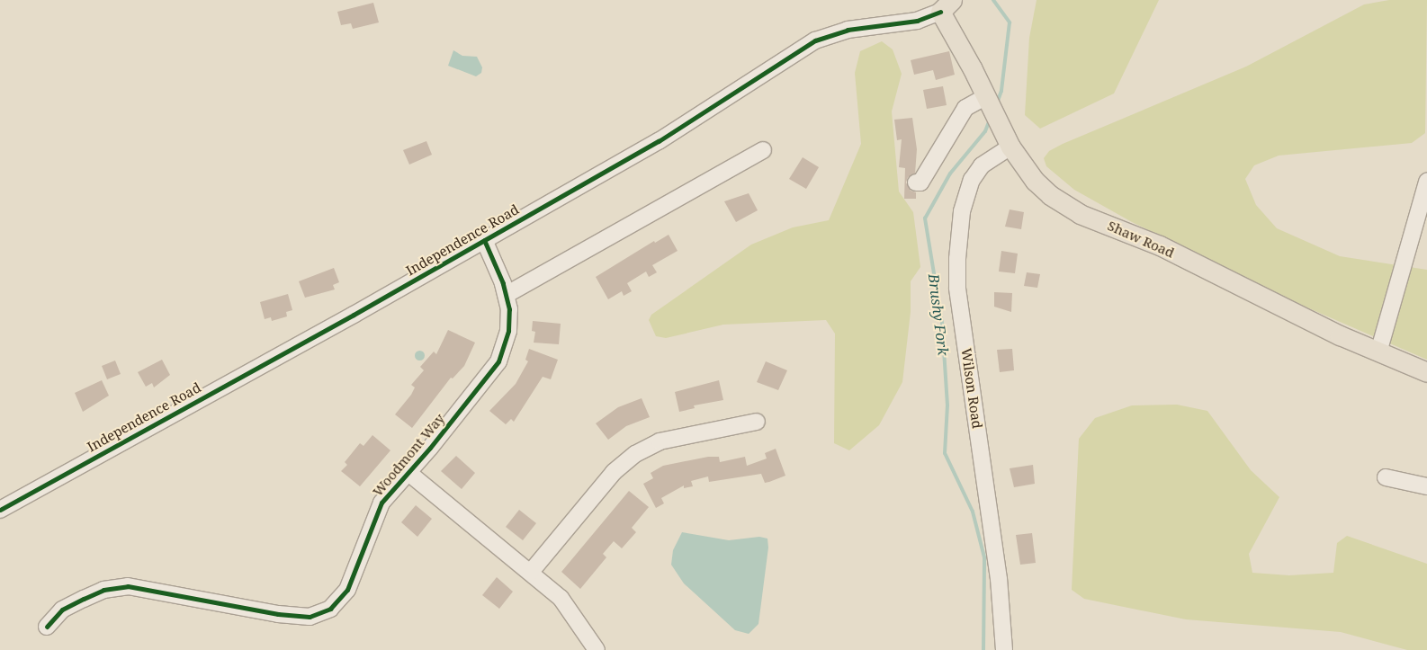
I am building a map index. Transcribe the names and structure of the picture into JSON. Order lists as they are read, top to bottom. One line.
{"streets":{"main road":["Shaw Road"],"street":["Independence Road","Wilson Road","Woodmont Way"]},"crossings":[["Shaw Road","Independence Road"],["Shaw Road","Wilson Road"],["Independence Road","Woodmont Way"]],"water":["Brushy Fork"]}
